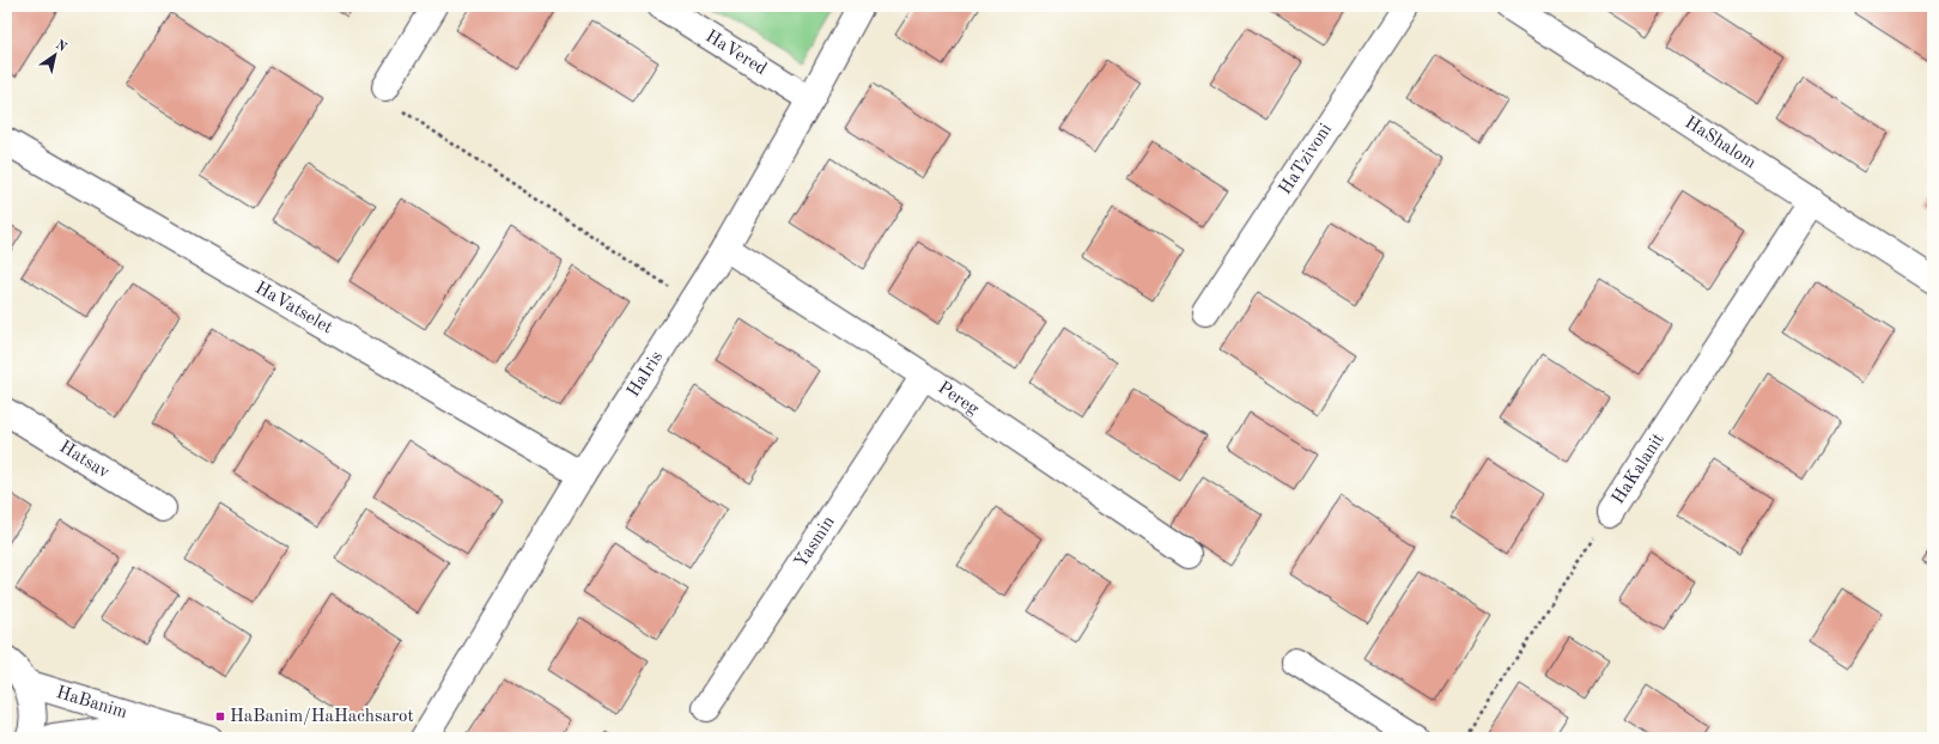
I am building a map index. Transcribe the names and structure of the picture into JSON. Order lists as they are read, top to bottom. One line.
{"streets":{"street":["HaVered","HaShalom","HaTzivoni","HaVatselet","HaIris","Pereg","Hatsav","HaKalanit","Yasmin","HaBanim"]},"crossings":[["HaVered","HaIris"],["HaShalom","HaKalanit"],["HaVatselet","HaIris"],["HaIris","Pereg"],["Pereg","Yasmin"]],"places":{"transit":["HaBanim/HaHachsarot"]},"north":"top right"}
